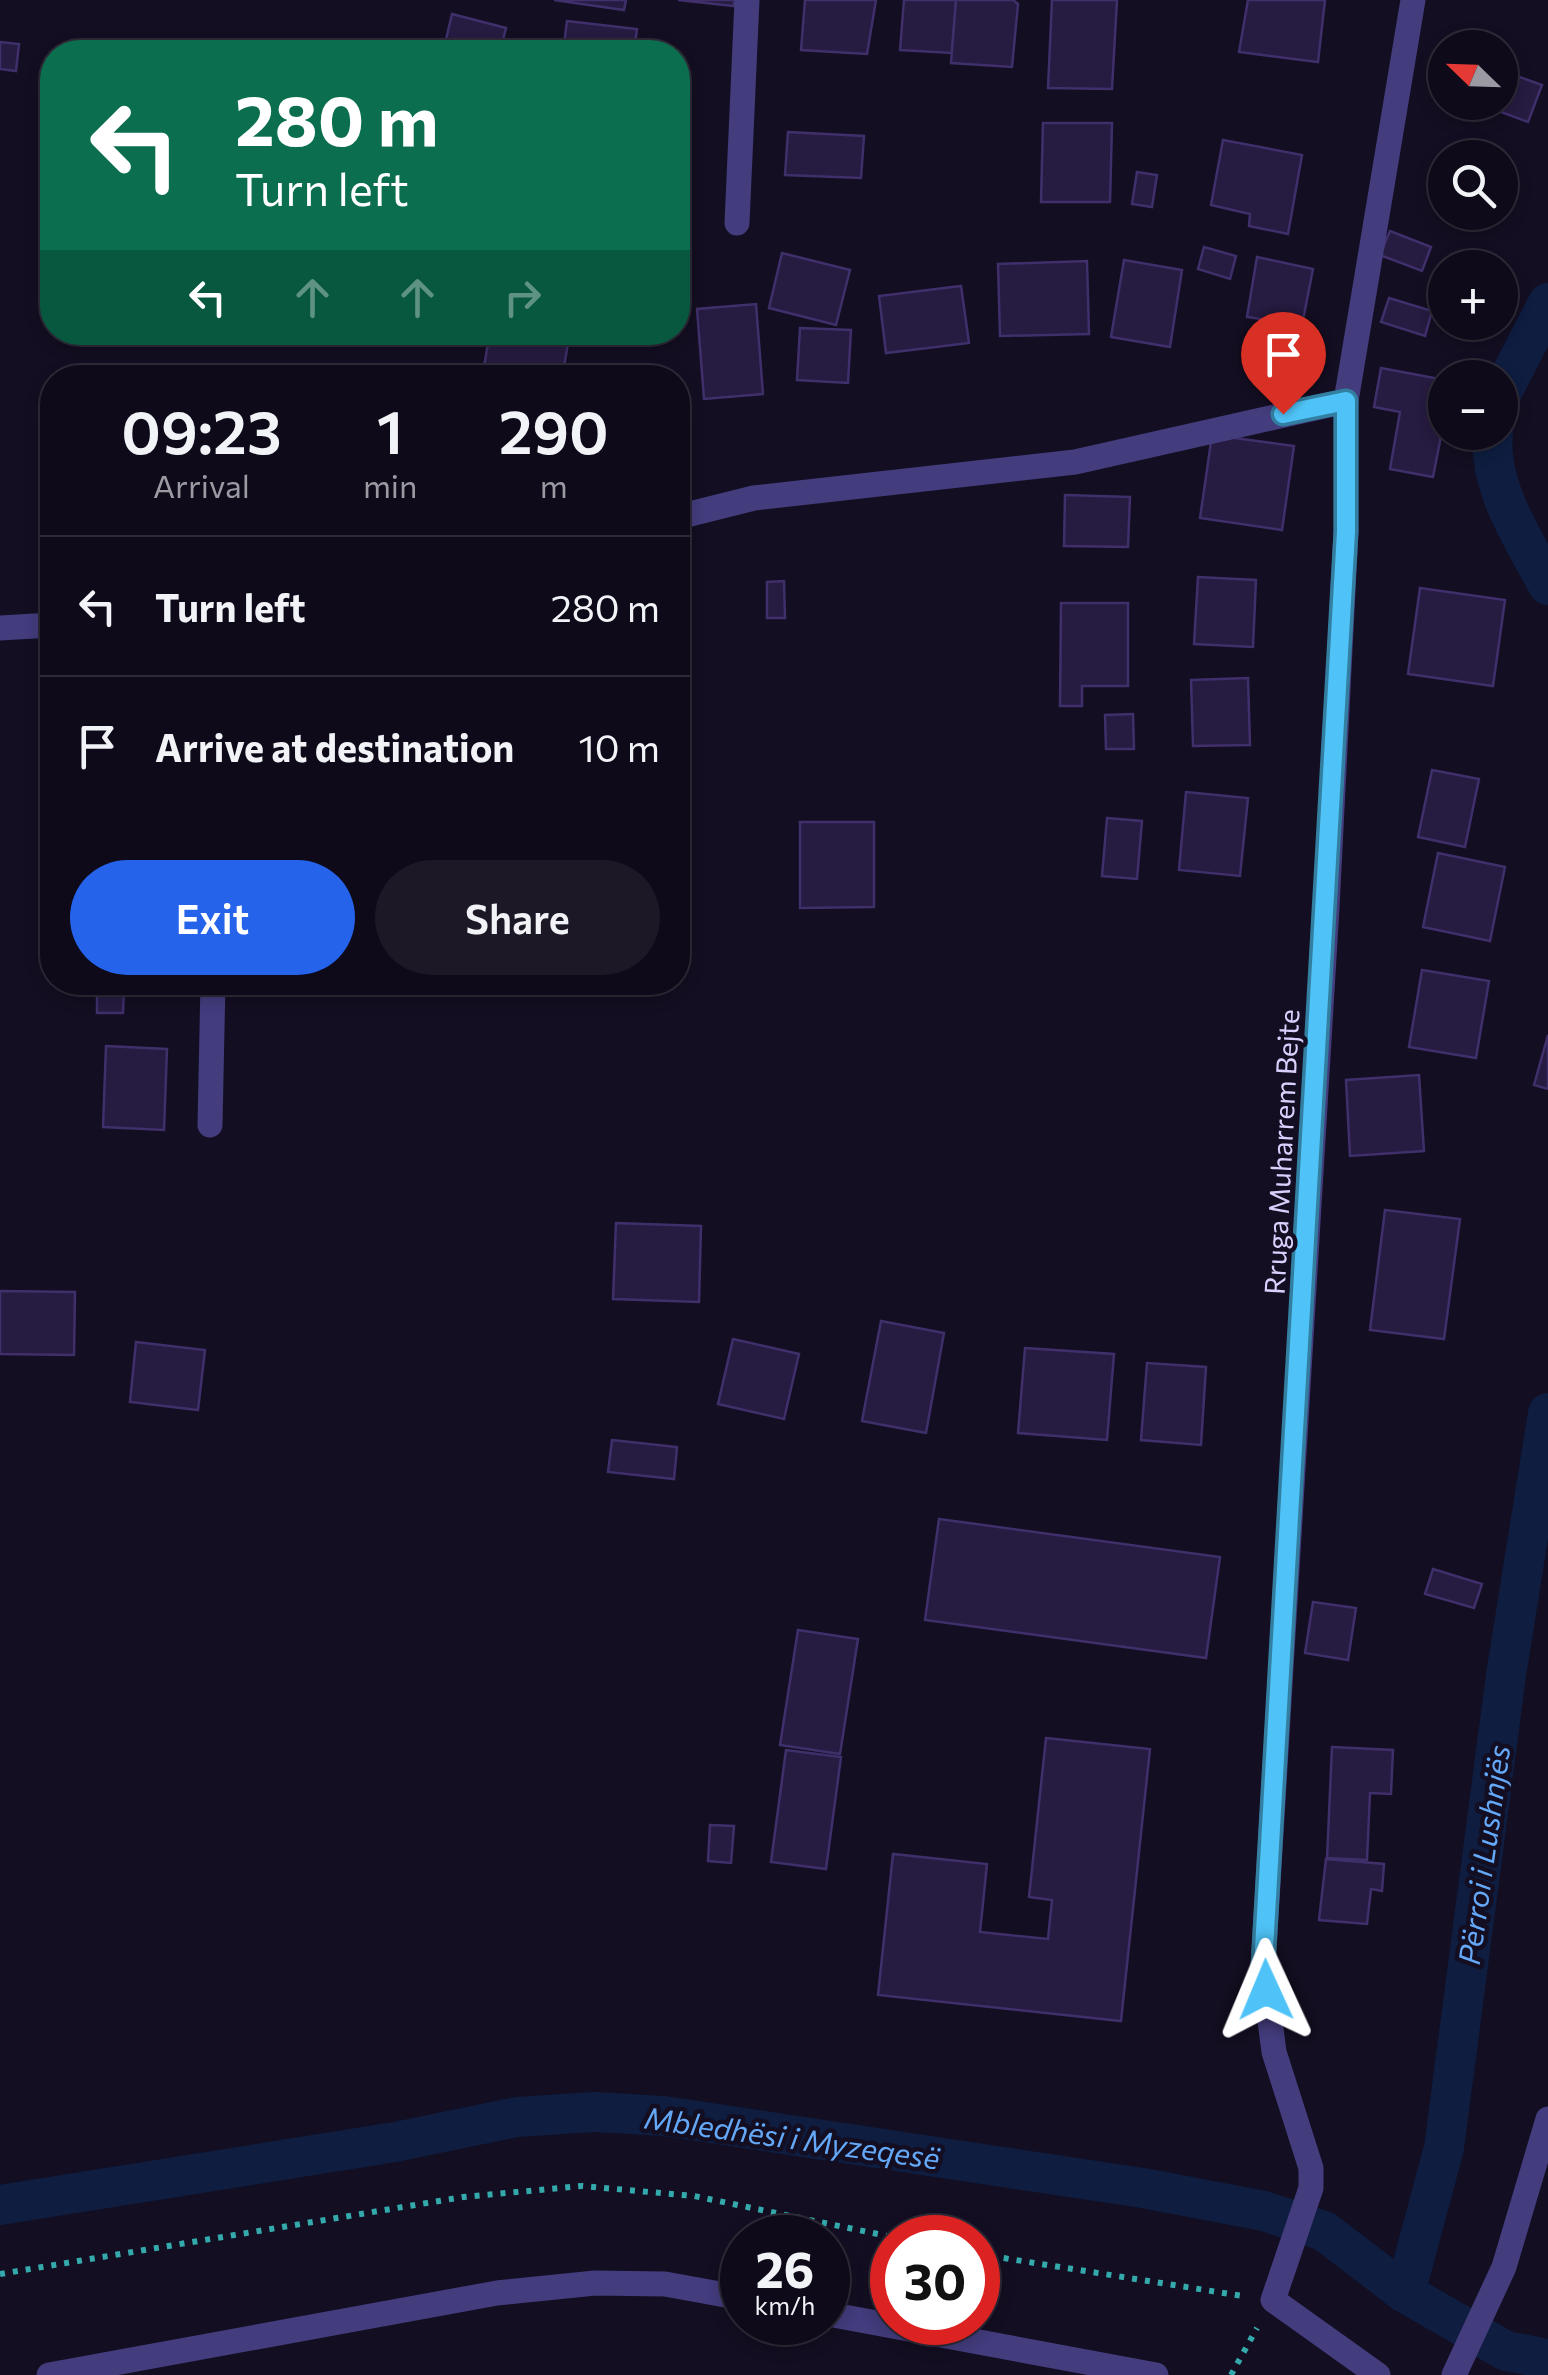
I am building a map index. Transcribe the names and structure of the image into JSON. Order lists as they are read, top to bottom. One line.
{"streets":{"street":["Rruga Muharrem Bejte"]},"water":["Përroi i Lushnjës","Mbledhësi i Myzeqesë"],"north":"top left","page":{"map_buttons":["+","−"],"turn":["280 m","Turn left"],"eta":["09:23","Arrival","1","min","290","m"],"list":[{"name":"Turn left","value":"280 m"},{"name":"Arrive at destination","value":"10 m"}],"buttons":["Exit","Share"],"speed":"26 km/h","limit":"30"}}
